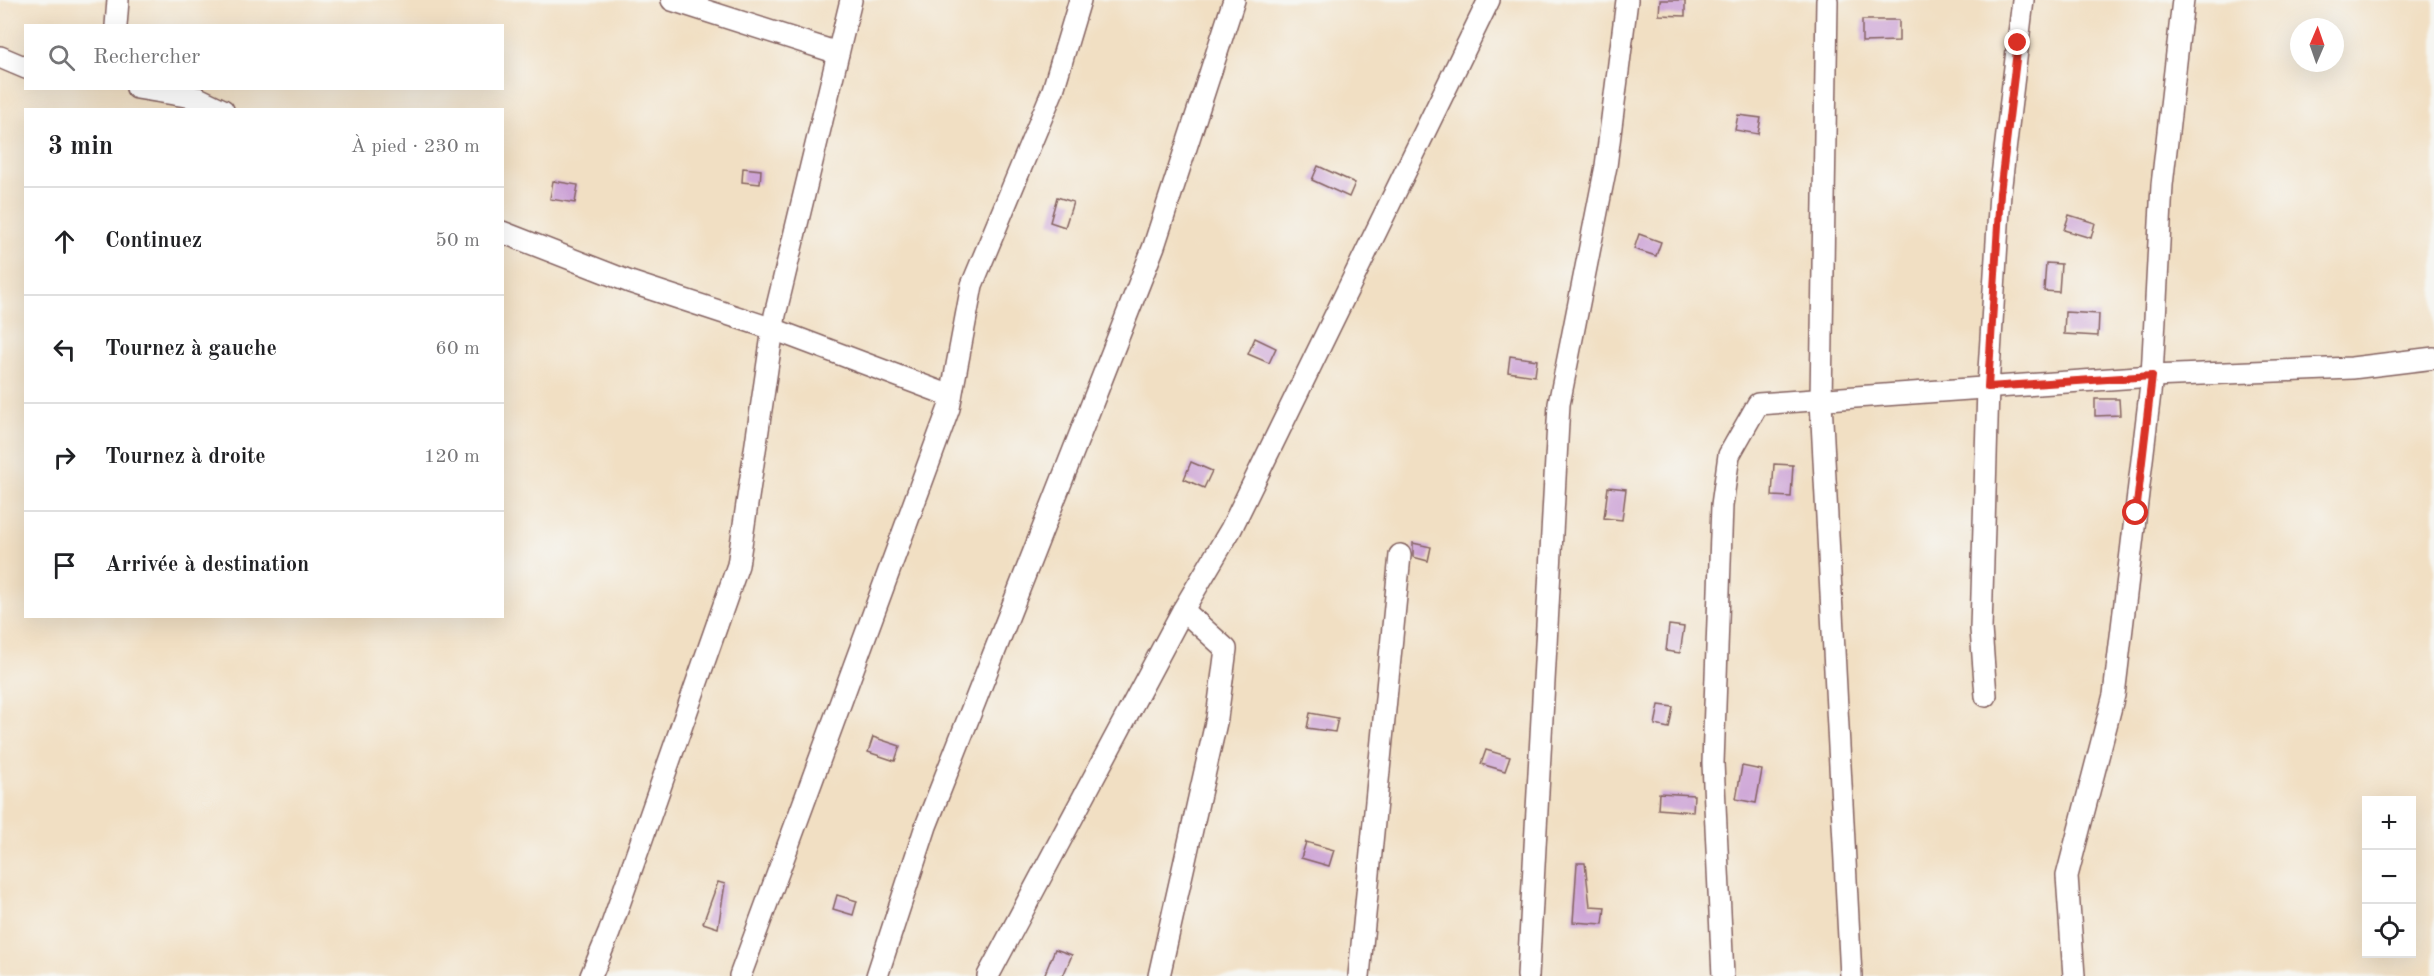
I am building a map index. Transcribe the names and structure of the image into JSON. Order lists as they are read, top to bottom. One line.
{"north":"top","page":{"search":"Rechercher","heading":["3 min","À pied · 230 m"],"list":[["Continuez","50 m"],["Tournez à gauche","60 m"],["Tournez à droite","120 m"],"Arrivée à destination"],"map_buttons":["+","−"]}}
